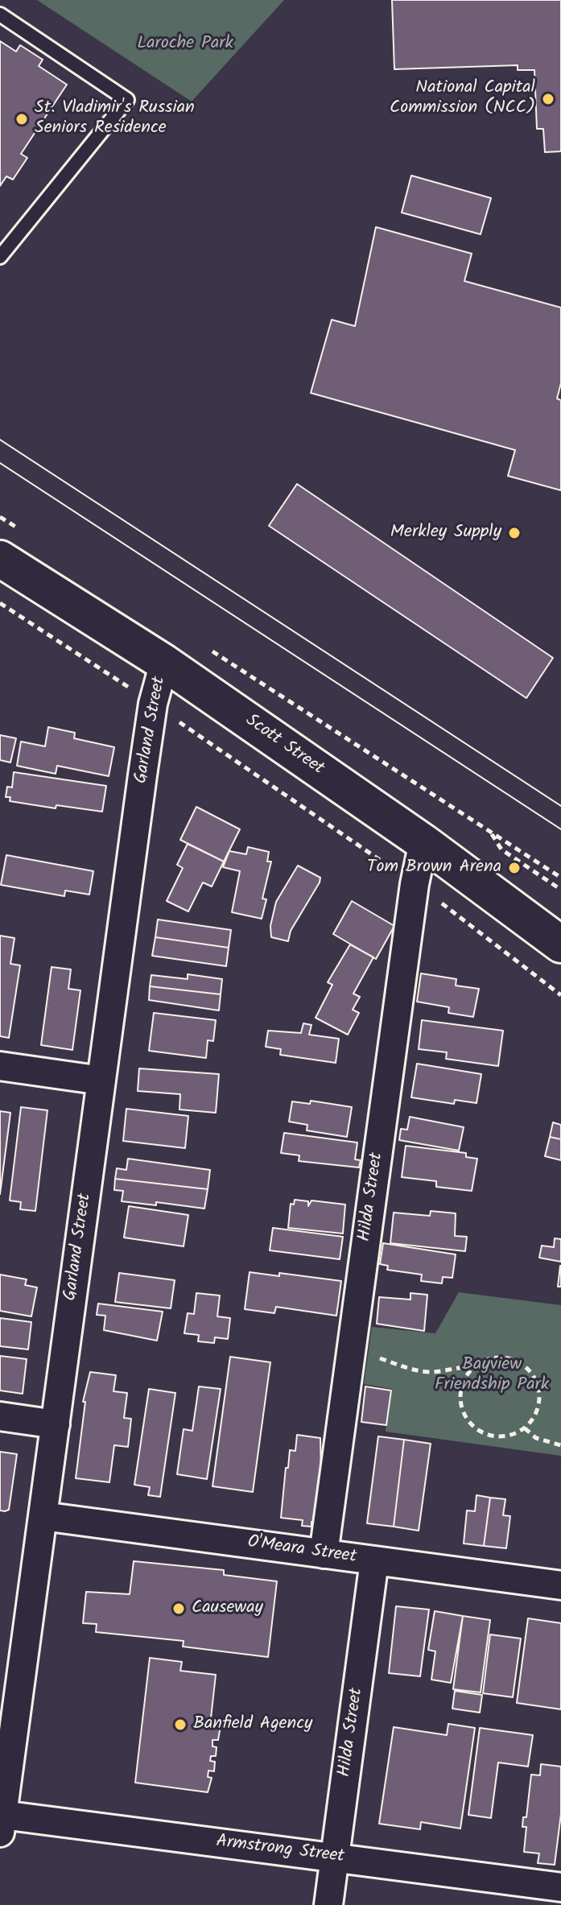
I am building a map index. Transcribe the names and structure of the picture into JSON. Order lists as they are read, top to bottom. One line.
{"streets":{"main road":["Scott Street"],"street":["Garland Street","Hilda Street","O'Meara Street","Armstrong Street"]},"crossings":[["Garland Street","Scott Street"],["Garland Street","O'Meara Street"],["Garland Street","Armstrong Street"],["Scott Street","Hilda Street"],["Hilda Street","O'Meara Street"],["Hilda Street","Armstrong Street"]],"parks":["Laroche Park","Bayview Friendship Park"],"places":["National Capital Commission (NCC)","St. Vladimir's Russian Seniors Residence","Merkley Supply","Tom Brown Arena","Causeway","Banfield Agency"]}
